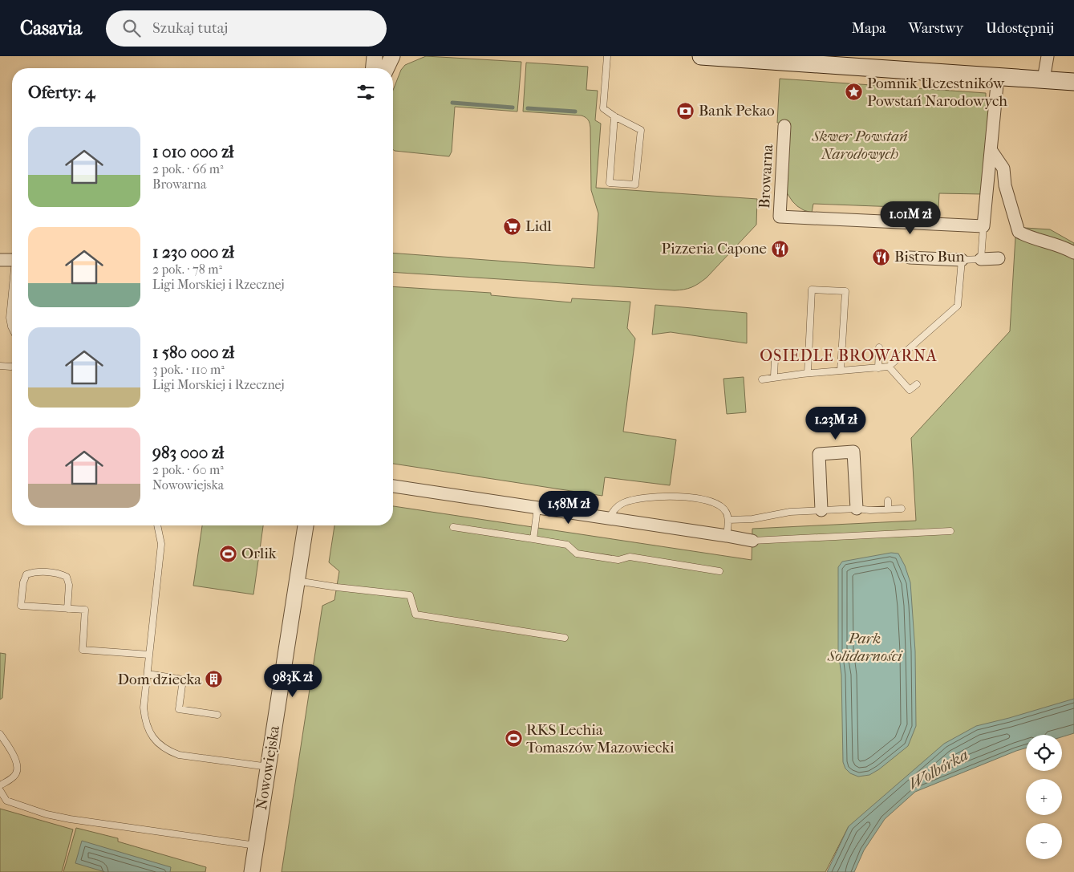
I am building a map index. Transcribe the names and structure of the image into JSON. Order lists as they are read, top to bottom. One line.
{"streets":{"street":["Browarna","Nowowiejska"]},"districts":["OSIEDLE BROWARNA"],"water":["Wolbórka"],"parks":["Skwer Powstań Narodowych","Park Solidarności"],"places":{"place":["Pomnik Uczestników Powstań Narodowych"],"bank":["Bank Pekao"],"supermarket":["Lidl"],"restaurant":["Pizzeria Capone","Bistro Bun"],"sports":["Orlik","RKS Lechia Tomaszów Mazowiecki"],"building":["Dom dziecka"]},"page":{"header":"Casavia","search":"Szukaj tutaj","nav":["Mapa","Warstwy","Udostępnij"],"heading":"Oferty: 4","list":[{"name":"1 010 000 zł","note":"2 pok. · 66 m² · Browarna"},{"name":"1 230 000 zł","note":"2 pok. · 78 m² · Ligi Morskiej i Rzecznej"},{"name":"1 580 000 zł","note":"3 pok. · 110 m² · Ligi Morskiej i Rzecznej"},{"name":"983 000 zł","note":"2 pok. · 60 m² · Nowowiejska"}],"price":["1.01M zł","1.23M zł","1.58M zł","983K zł"],"map_buttons":["+","−"]}}
